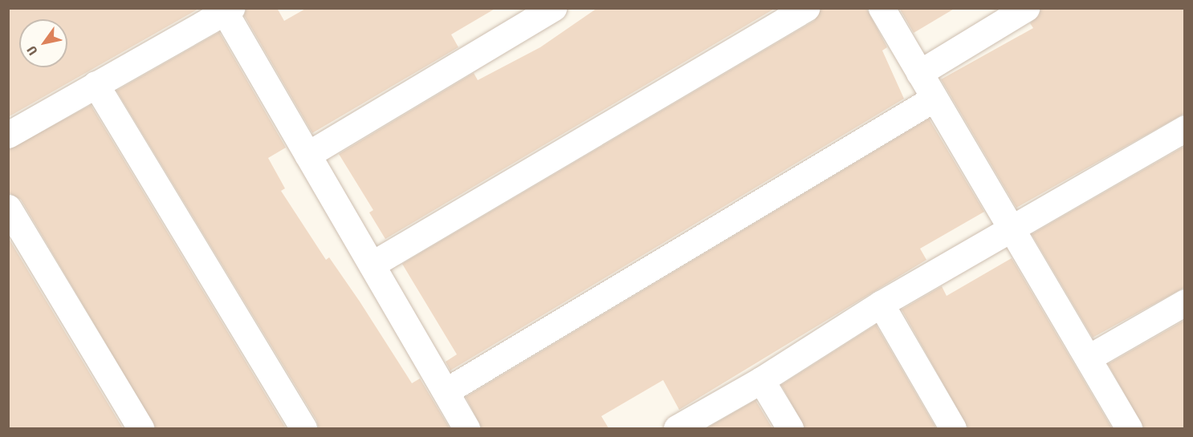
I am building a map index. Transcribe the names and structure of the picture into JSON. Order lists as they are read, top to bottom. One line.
{"north":"bottom left"}
